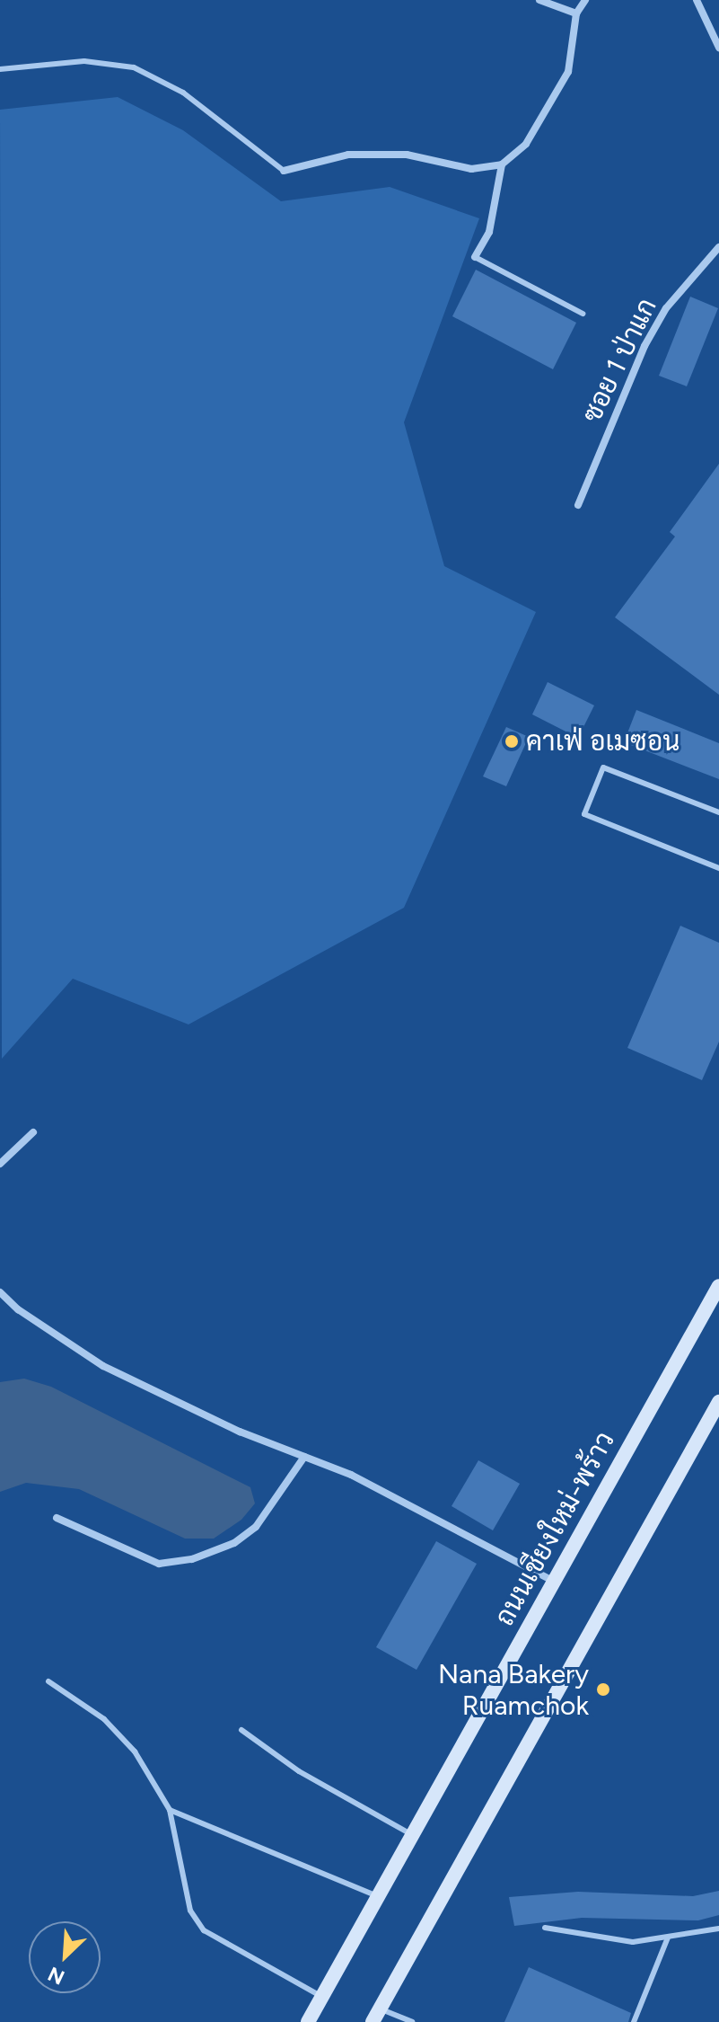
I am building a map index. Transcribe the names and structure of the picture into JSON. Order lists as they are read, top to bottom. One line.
{"streets":{"main road":["ถนนเชียงใหม่-พร้าว"],"street":["ซอย 1 ป่าแก"]},"places":["คาเฟ่ อเมซอน","Nana Bakery Ruamchok"],"north":"bottom left"}
